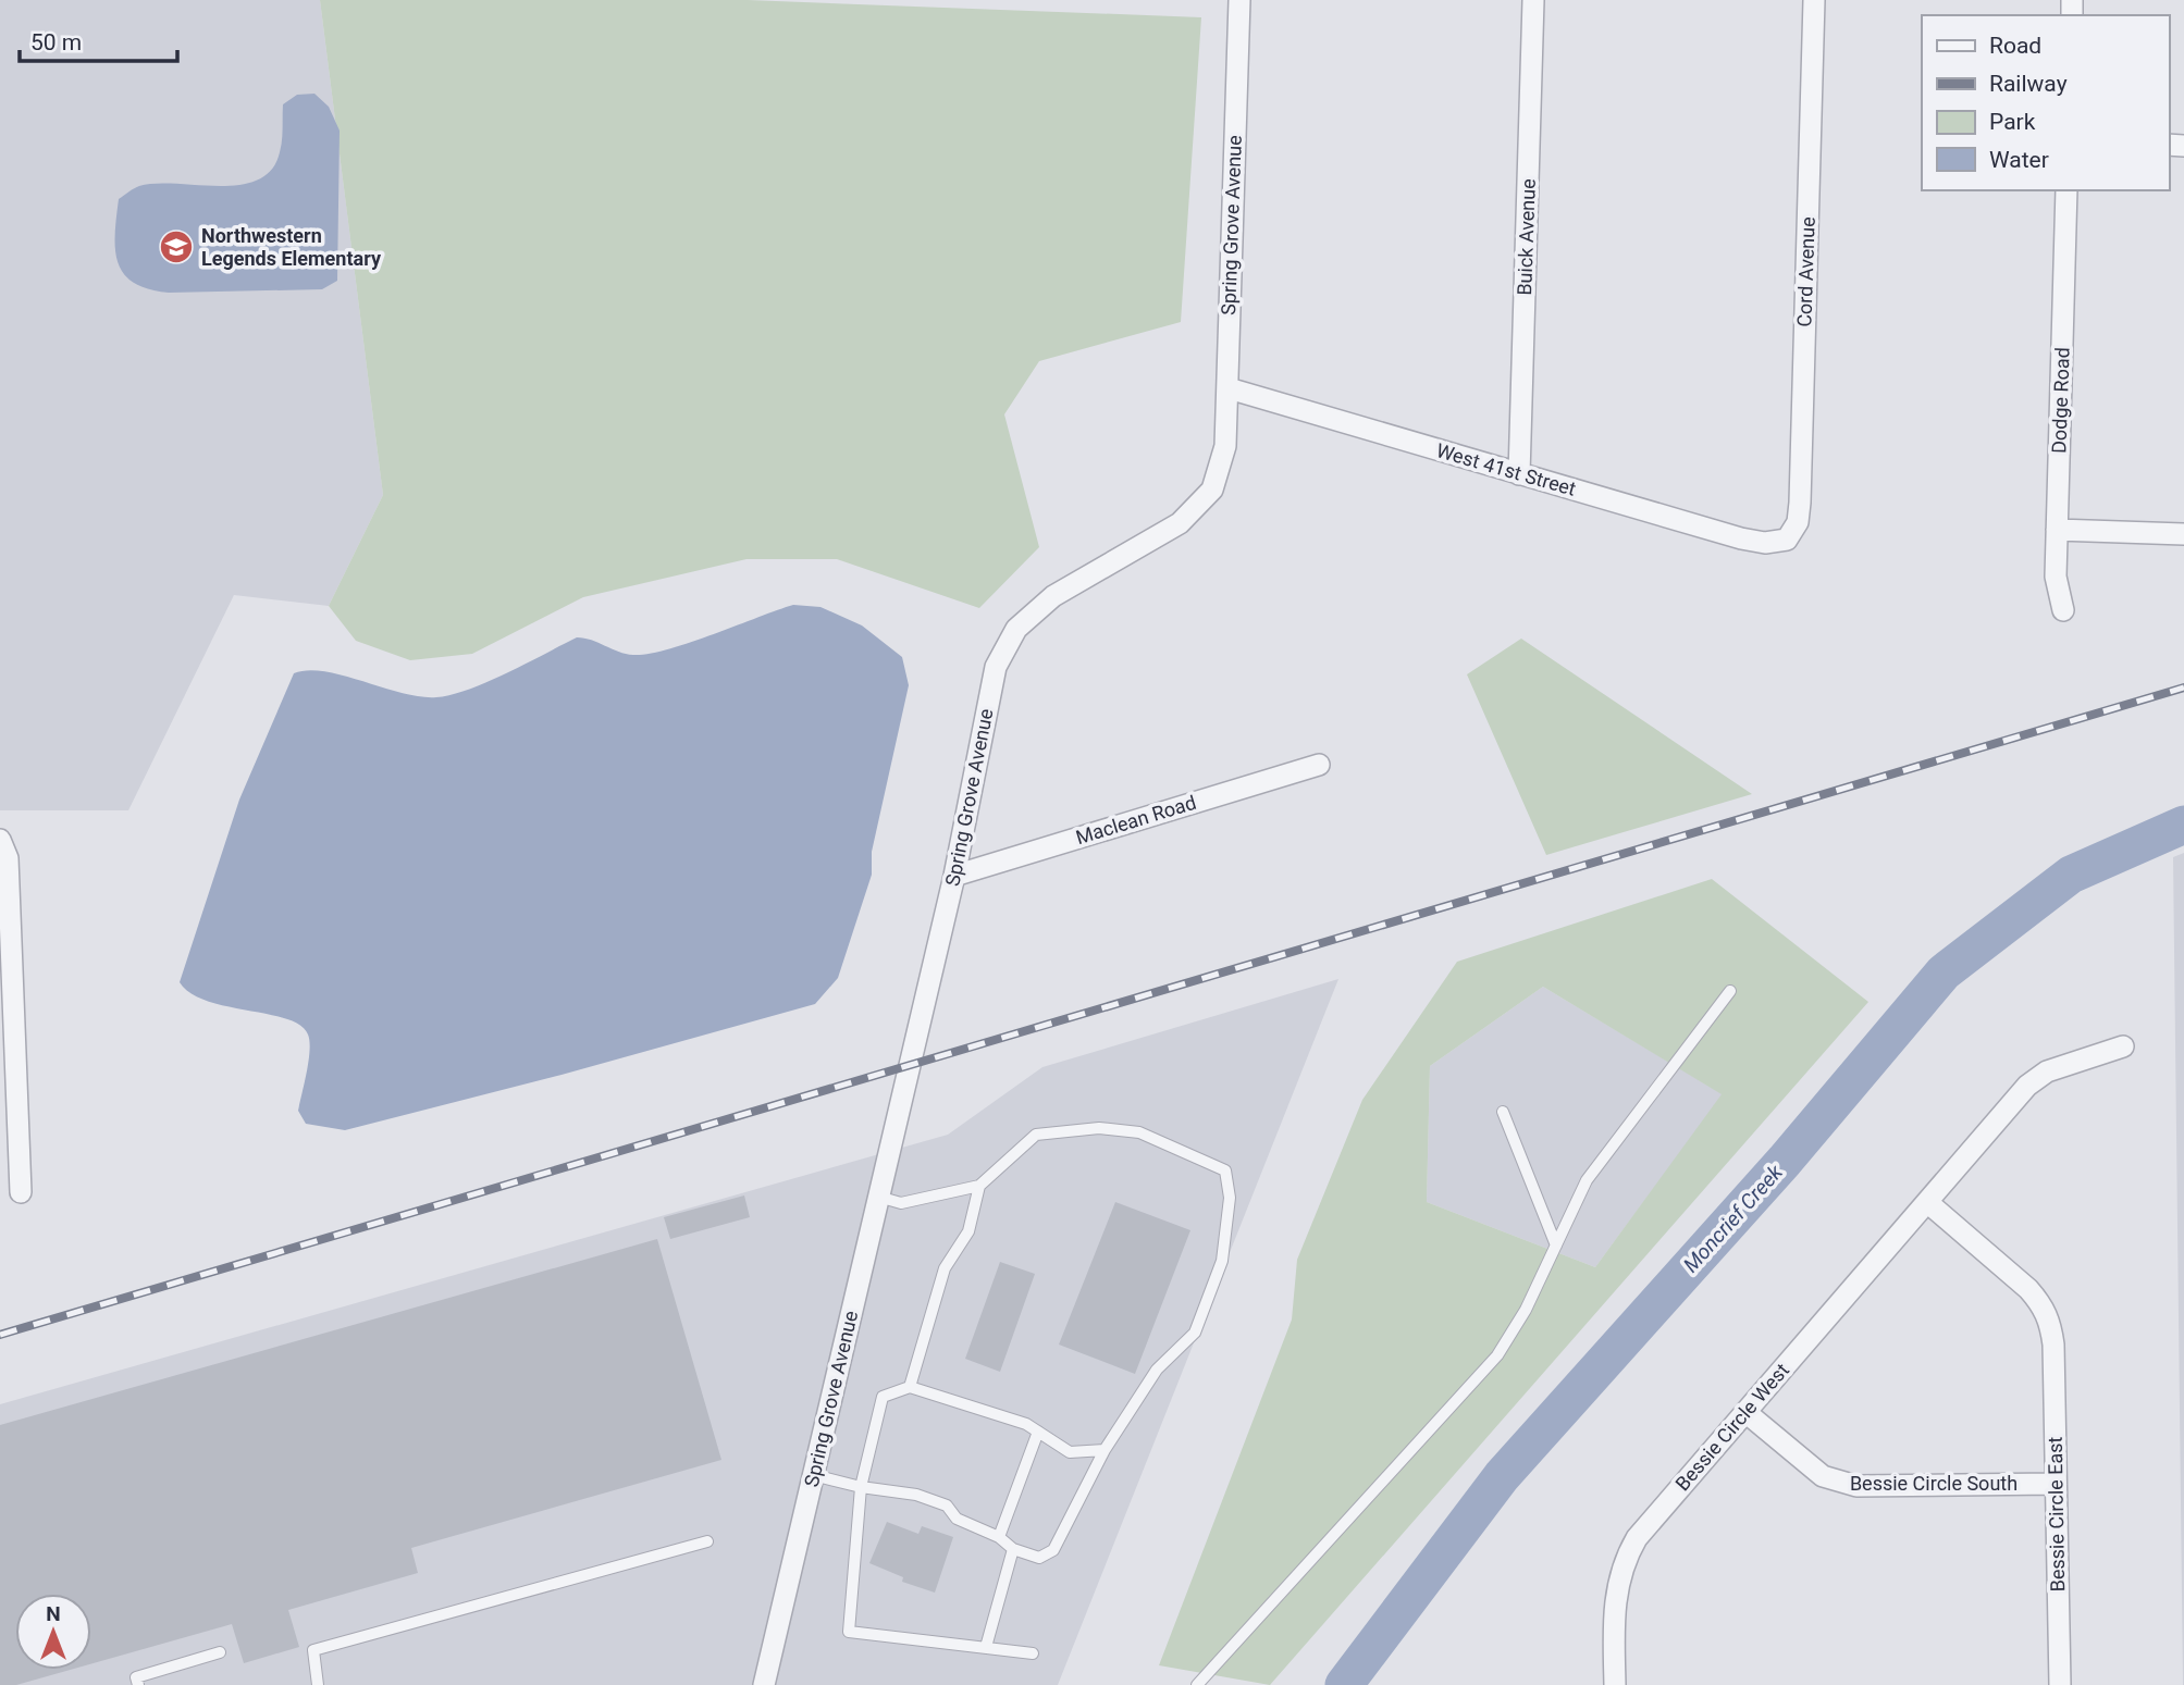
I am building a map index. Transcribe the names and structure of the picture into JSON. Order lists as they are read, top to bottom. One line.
{"streets":{"street":["Spring Grove Avenue","Buick Avenue","Cord Avenue","Dodge Road","West 41st Street","Maclean Road","Bessie Circle West","Bessie Circle South","Bessie Circle East"]},"crossings":[["Spring Grove Avenue","West 41st Street"],["Spring Grove Avenue","Maclean Road"],["Buick Avenue","West 41st Street"],["Cord Avenue","West 41st Street"],["Bessie Circle West","Bessie Circle South"],["Bessie Circle West","Bessie Circle East"],["Bessie Circle South","Bessie Circle East"]],"water":["Moncrief Creek"],"places":{"school or university":["Northwestern Legends Elementary"]},"legend":["Road","Railway","Park","Water"],"scale_bar":"50 m","north":"top"}
